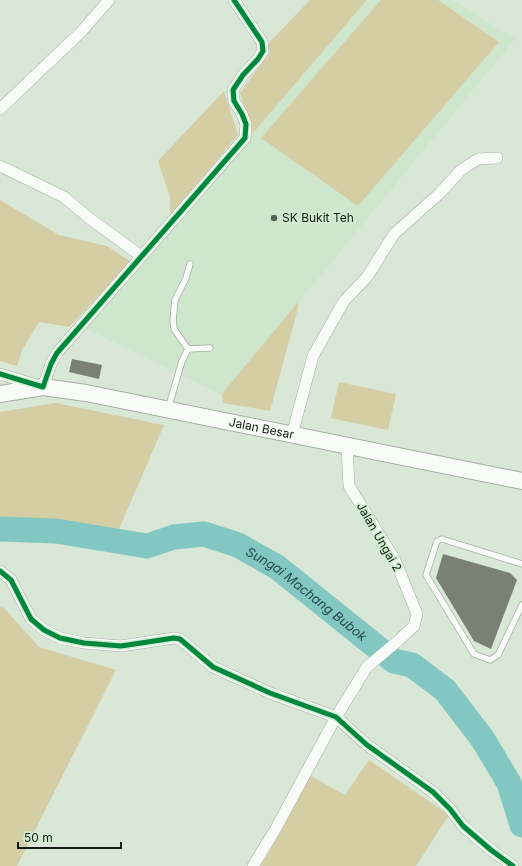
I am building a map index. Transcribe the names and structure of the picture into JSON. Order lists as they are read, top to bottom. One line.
{"streets":{"main road":["Jalan Besar"],"street":["Jalan Ungai 2"]},"crossings":[["Jalan Besar","Jalan Ungai 2"]],"water":["Sungai Machang Bubok"],"places":["SK Bukit Teh"],"scale_bar":"50 m"}
